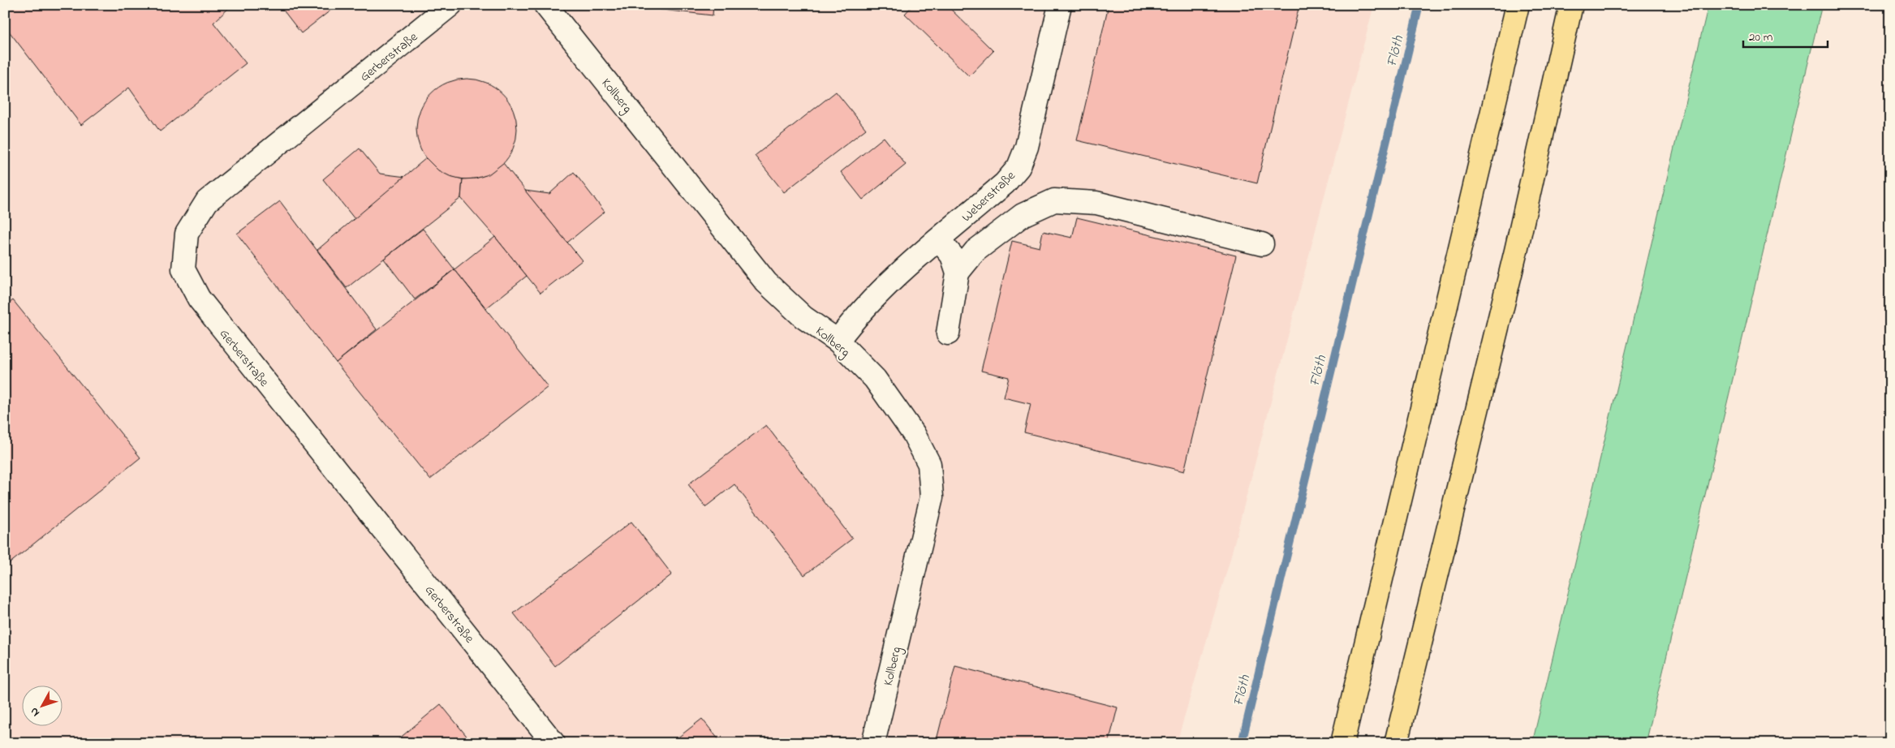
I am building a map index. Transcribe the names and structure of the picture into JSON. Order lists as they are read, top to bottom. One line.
{"streets":{"street":["Gerberstraße","Kollberg","Weberstraße"]},"crossings":[["Kollberg","Weberstraße"]],"water":["Flöth"],"scale_bar":"20 m","north":"bottom left"}
